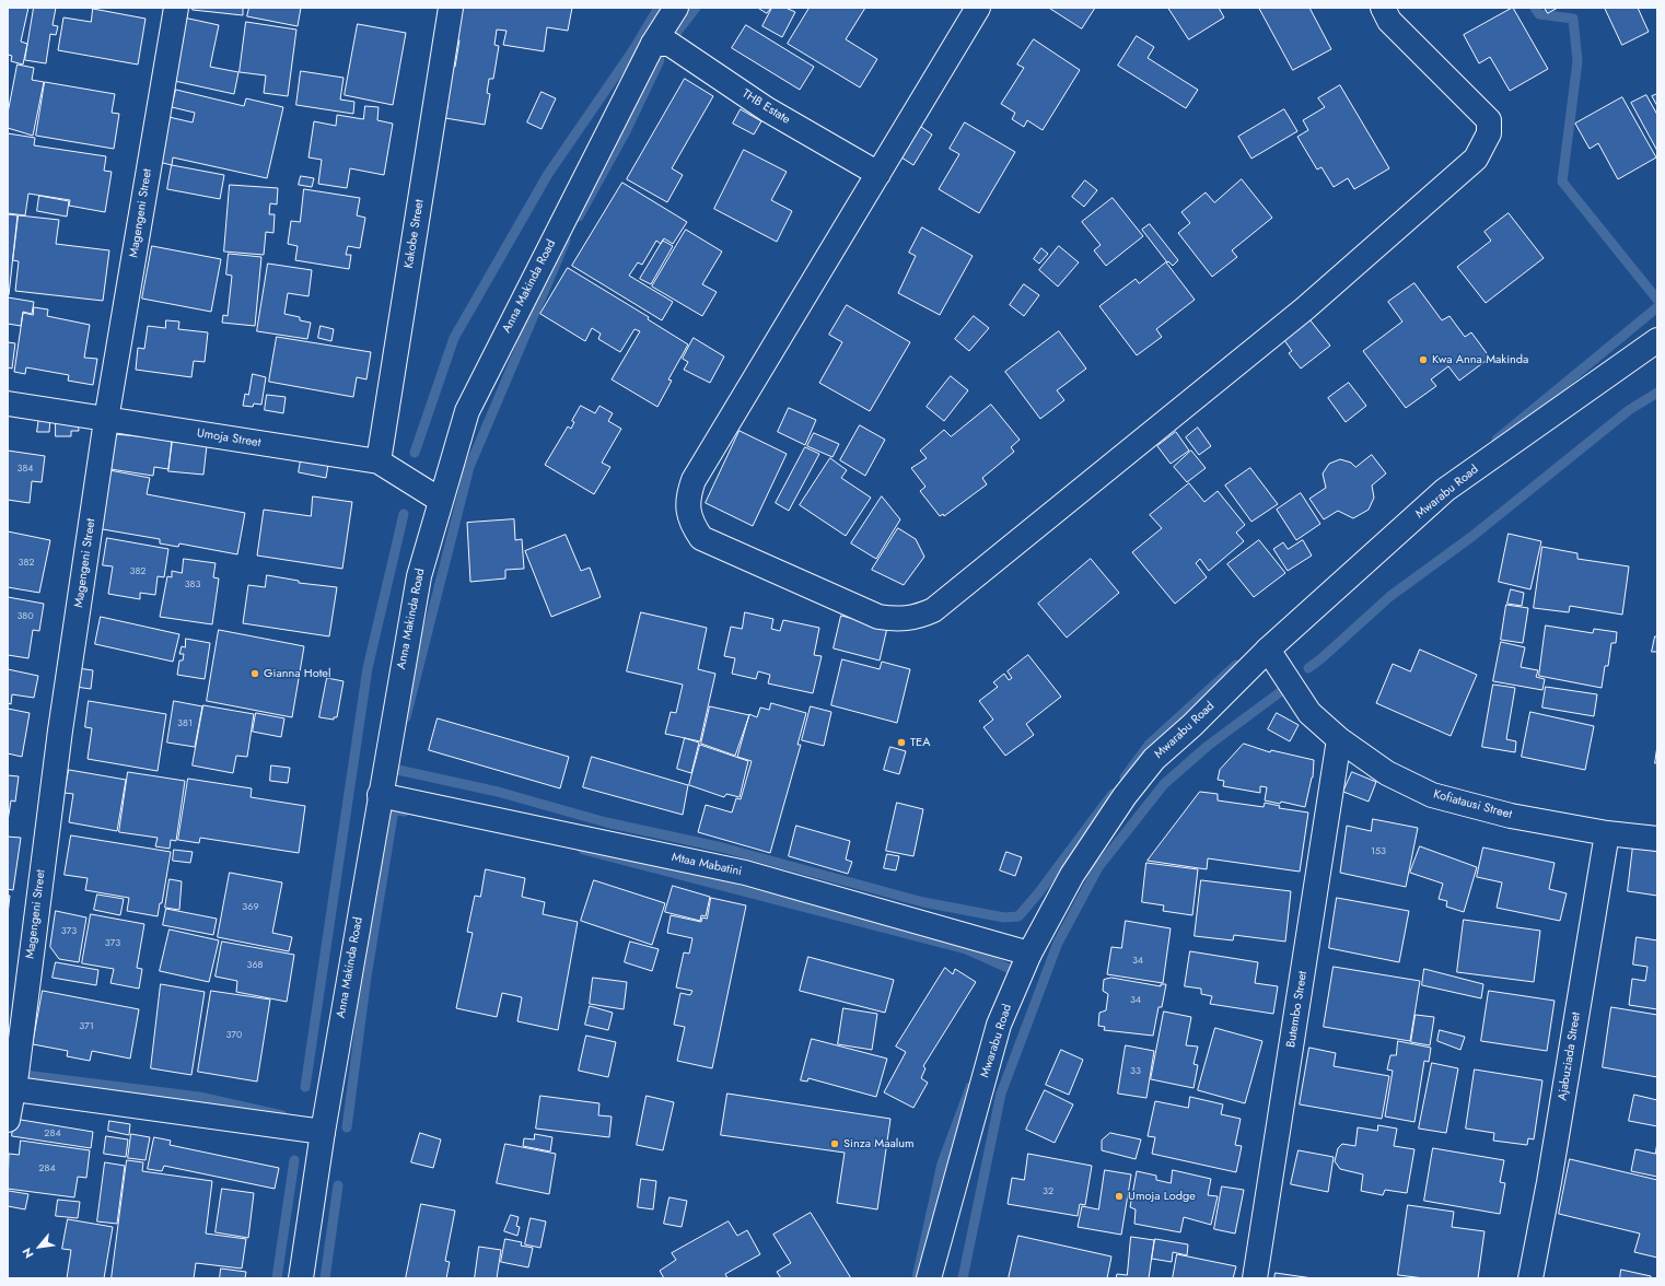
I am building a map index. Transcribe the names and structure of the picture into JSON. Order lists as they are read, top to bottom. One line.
{"streets":{"street":["THB Estate","Magengeni Street","Kakobe Street","Anna Makinda Road","Umoja Street","Mwarabu Road","Kofiatausi Street","Mtaa Mabatini","Butembo Street","Ajabuziada Street"]},"crossings":[["THB Estate","Anna Makinda Road"],["Magengeni Street","Umoja Street"],["Kakobe Street","Umoja Street"],["Anna Makinda Road","Umoja Street"],["Anna Makinda Road","Mtaa Mabatini"],["Mwarabu Road","Kofiatausi Street"],["Mwarabu Road","Mtaa Mabatini"],["Kofiatausi Street","Butembo Street"],["Kofiatausi Street","Ajabuziada Street"]],"places":["Kwa Anna Makinda","Gianna Hotel","TEA","Sinza Maalum","Umoja Lodge"],"house_numbers":["384","382","382","383","380","381","153","369","373","373","34","368","34","371","370","33","284","284","32"],"north":"bottom left"}
